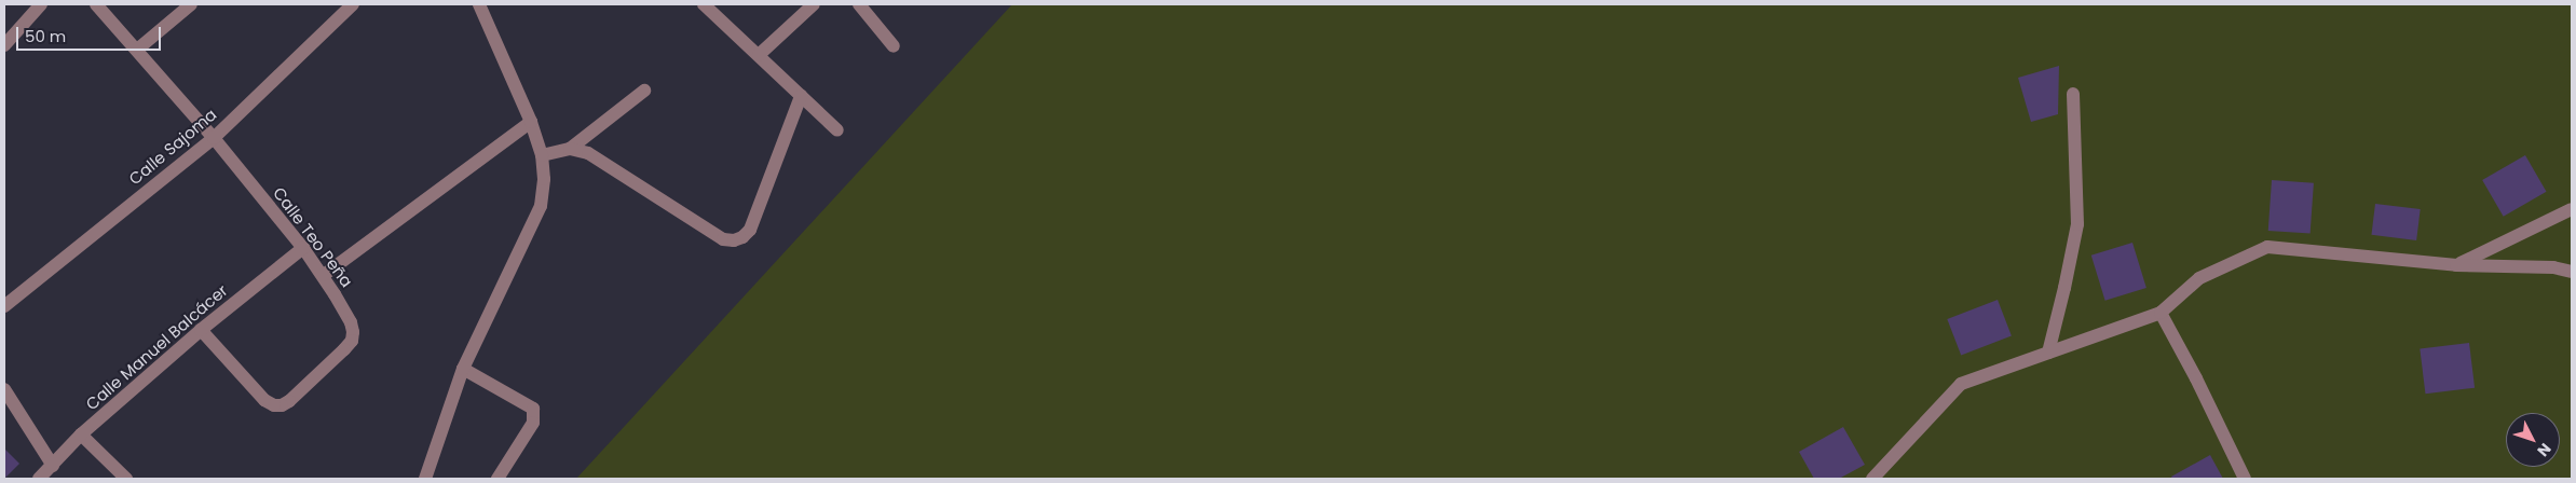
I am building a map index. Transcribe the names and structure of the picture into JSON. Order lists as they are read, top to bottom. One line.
{"streets":{"street":["Calle Sajoma","Calle Teo Peña","Calle Manuel Balcácer"]},"crossings":[["Calle Sajoma","Calle Teo Peña"],["Calle Teo Peña","Calle Manuel Balcácer"]],"scale_bar":"50 m","north":"bottom right"}
